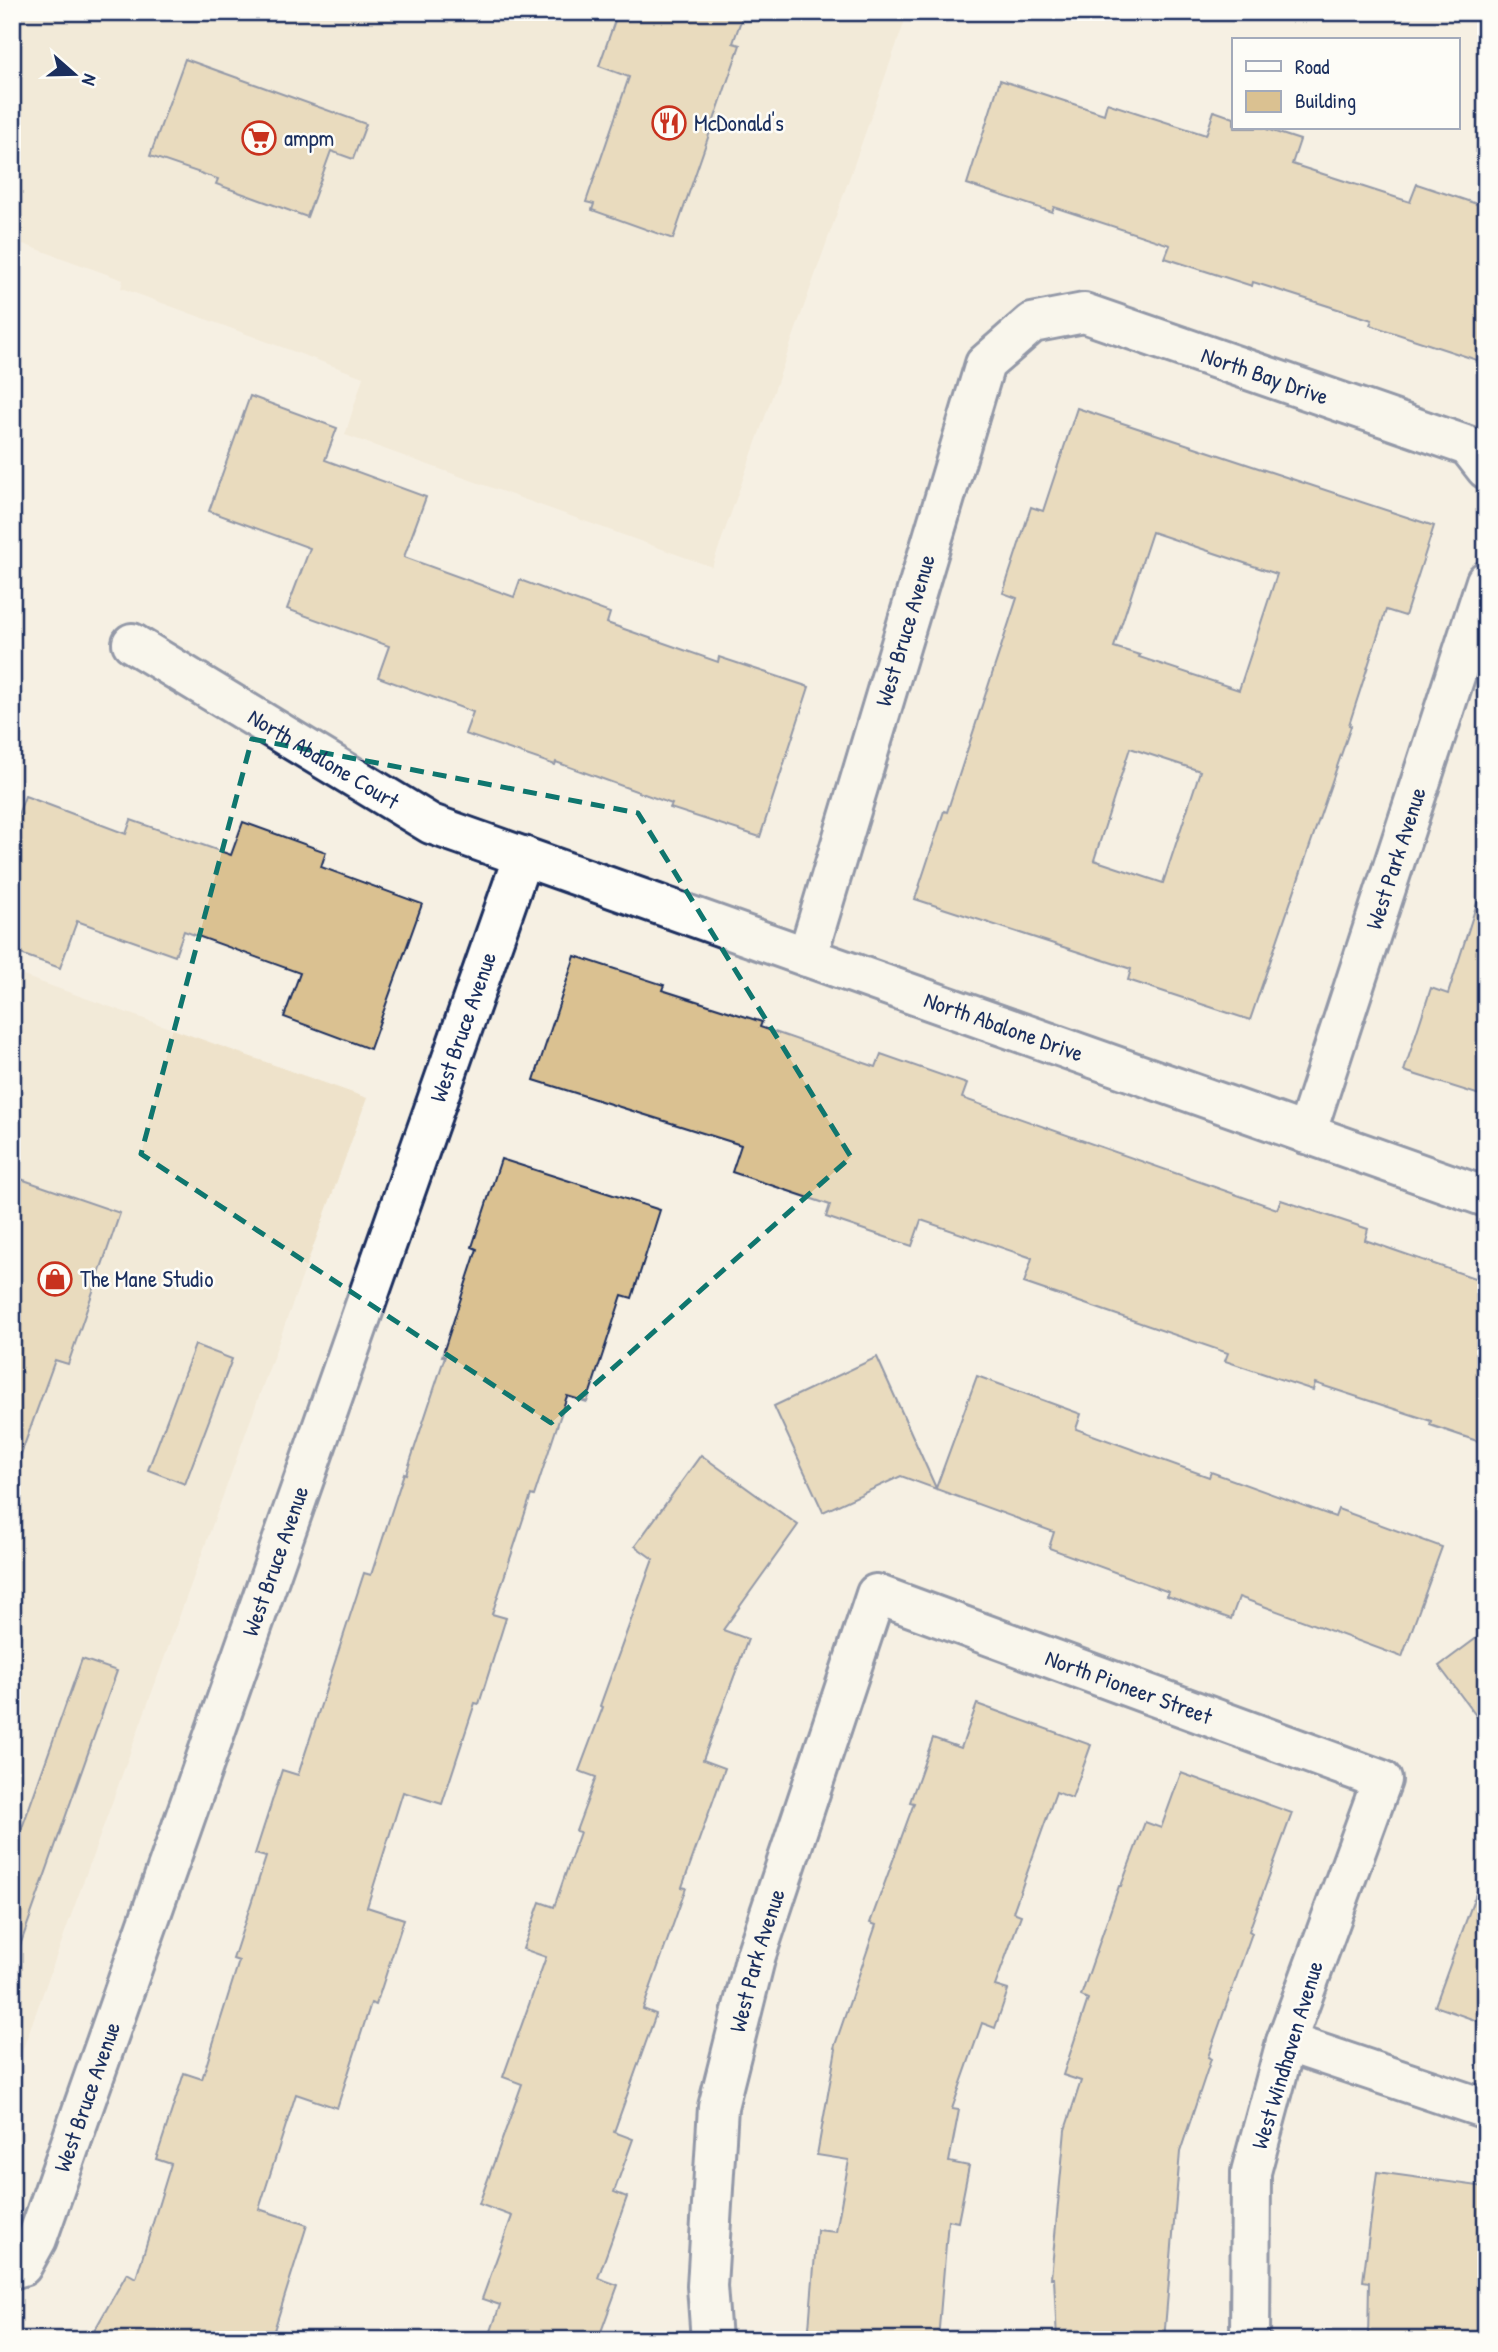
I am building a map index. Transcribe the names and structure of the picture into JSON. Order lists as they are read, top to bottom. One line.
{"streets":{"street":["North Bay Drive","West Bruce Avenue","North Abalone Court","West Park Avenue","North Abalone Drive","North Pioneer Street","West Windhaven Avenue"]},"crossings":[["North Bay Drive","West Bruce Avenue"],["West Bruce Avenue","North Abalone Court"],["West Bruce Avenue","North Abalone Drive"],["North Abalone Court","North Abalone Drive"],["West Park Avenue","North Abalone Drive"],["West Park Avenue","North Pioneer Street"],["North Pioneer Street","West Windhaven Avenue"]],"places":{"restaurant":["McDonald's"],"supermarket":["ampm"],"shop":["The Mane Studio"]},"legend":["Road","Building"],"north":"right"}
